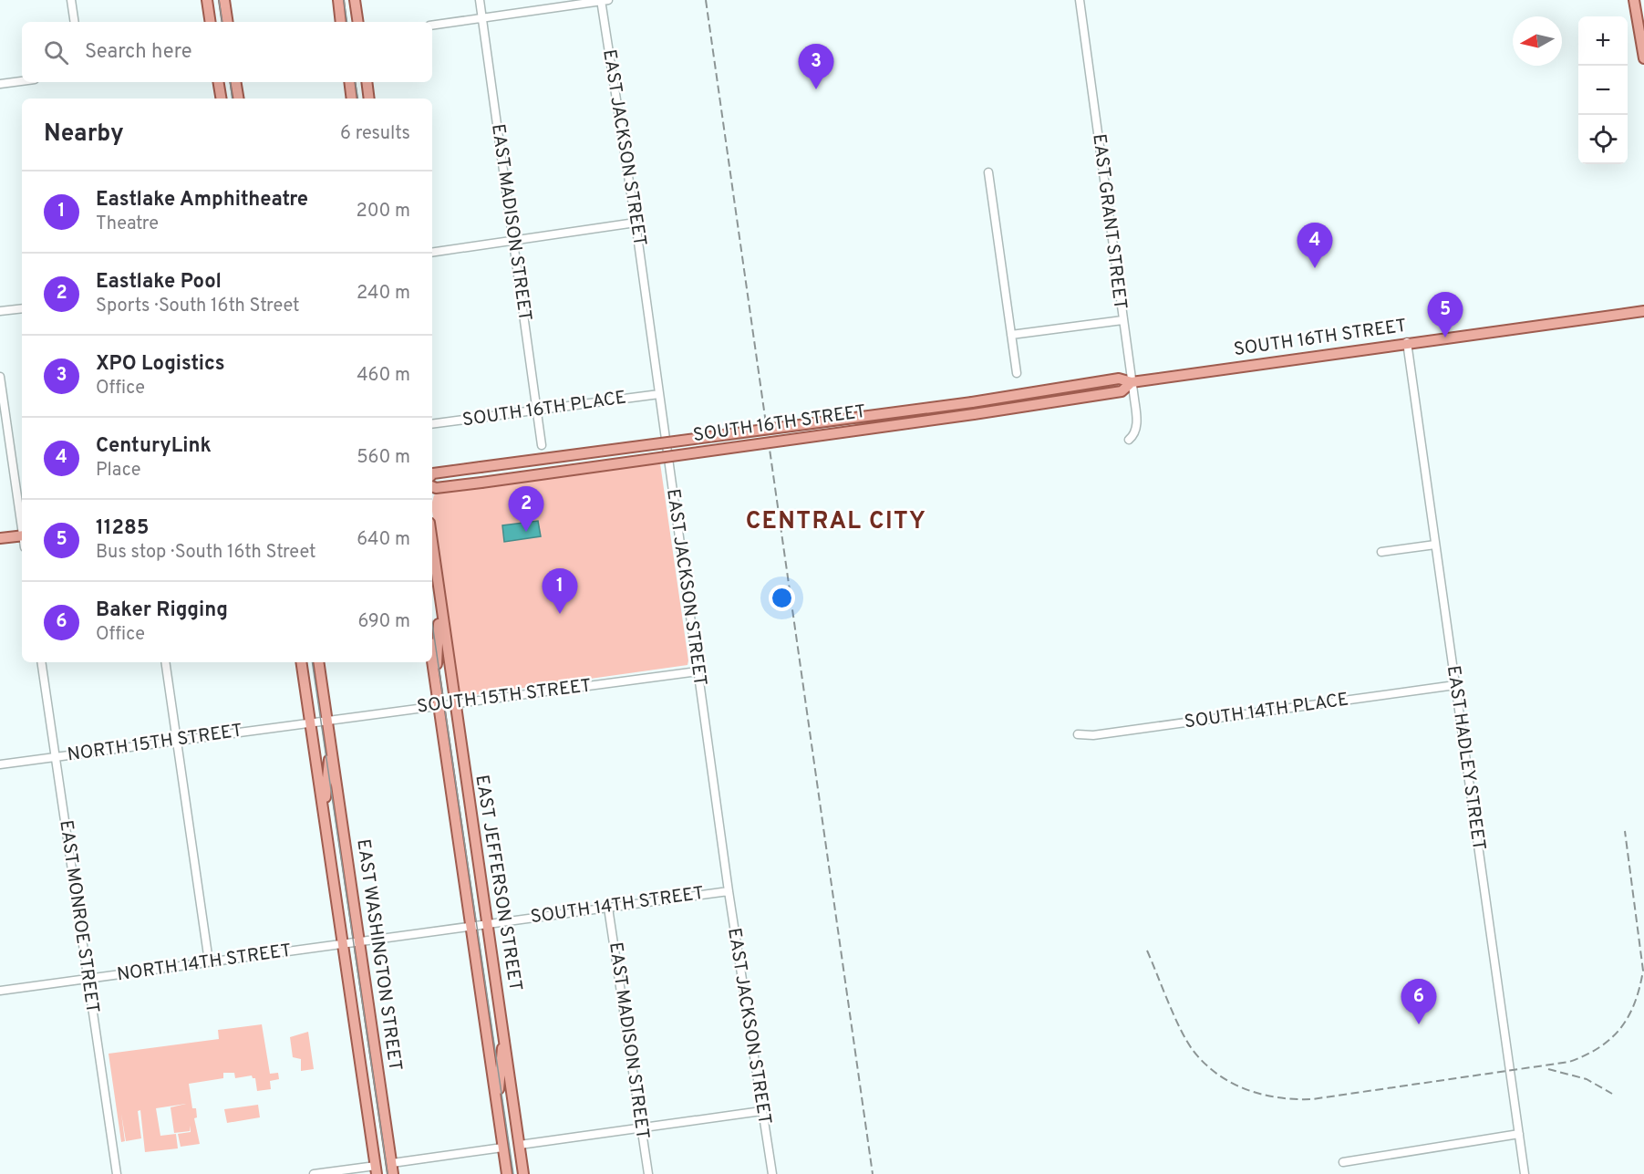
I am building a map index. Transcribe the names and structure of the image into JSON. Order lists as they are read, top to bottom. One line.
{"streets":{"main road":["SOUTH 16TH STREET","EAST JEFFERSON STREET","EAST WASHINGTON STREET"],"street":["EAST JACKSON STREET","EAST GRANT STREET","EAST MADISON STREET","SOUTH 16TH PLACE","SOUTH 15TH STREET","SOUTH 14TH PLACE","NORTH 15TH STREET","EAST HADLEY STREET","SOUTH 14TH STREET","EAST MONROE STREET","NORTH 14TH STREET"]},"crossings":[["EAST JACKSON STREET","SOUTH 16TH PLACE"],["EAST JACKSON STREET","SOUTH 15TH STREET"],["EAST JACKSON STREET","SOUTH 14TH STREET"],["EAST GRANT STREET","SOUTH 16TH STREET"],["EAST MADISON STREET","SOUTH 16TH PLACE"],["EAST MADISON STREET","SOUTH 14TH STREET"],["SOUTH 16TH STREET","EAST HADLEY STREET"],["SOUTH 15TH STREET","NORTH 15TH STREET"],["SOUTH 15TH STREET","EAST JEFFERSON STREET"],["SOUTH 15TH STREET","EAST WASHINGTON STREET"],["SOUTH 14TH PLACE","EAST HADLEY STREET"],["NORTH 15TH STREET","EAST MONROE STREET"],["NORTH 15TH STREET","EAST WASHINGTON STREET"],["EAST JEFFERSON STREET","SOUTH 14TH STREET"],["SOUTH 14TH STREET","EAST WASHINGTON STREET"],["SOUTH 14TH STREET","NORTH 14TH STREET"],["EAST MONROE STREET","NORTH 14TH STREET"],["EAST WASHINGTON STREET","NORTH 14TH STREET"]],"districts":["CENTRAL CITY"],"north":"left","page":{"map_buttons":["+","−"],"search":"Search here","pins":["3","4","5","2","1","6"],"heading":["Nearby","6 results"],"list":[{"mark":"1","name":"Eastlake Amphitheatre","note":"Theatre","value":"200 m"},{"mark":"2","name":"Eastlake Pool","note":"Sports · South 16th Street","value":"240 m"},{"mark":"3","name":"XPO Logistics","note":"Office","value":"460 m"},{"mark":"4","name":"CenturyLink","note":"Place","value":"560 m"},{"mark":"5","name":"11285","note":"Bus stop · South 16th Street","value":"640 m"},{"mark":"6","name":"Baker Rigging","note":"Office","value":"690 m"}]}}
